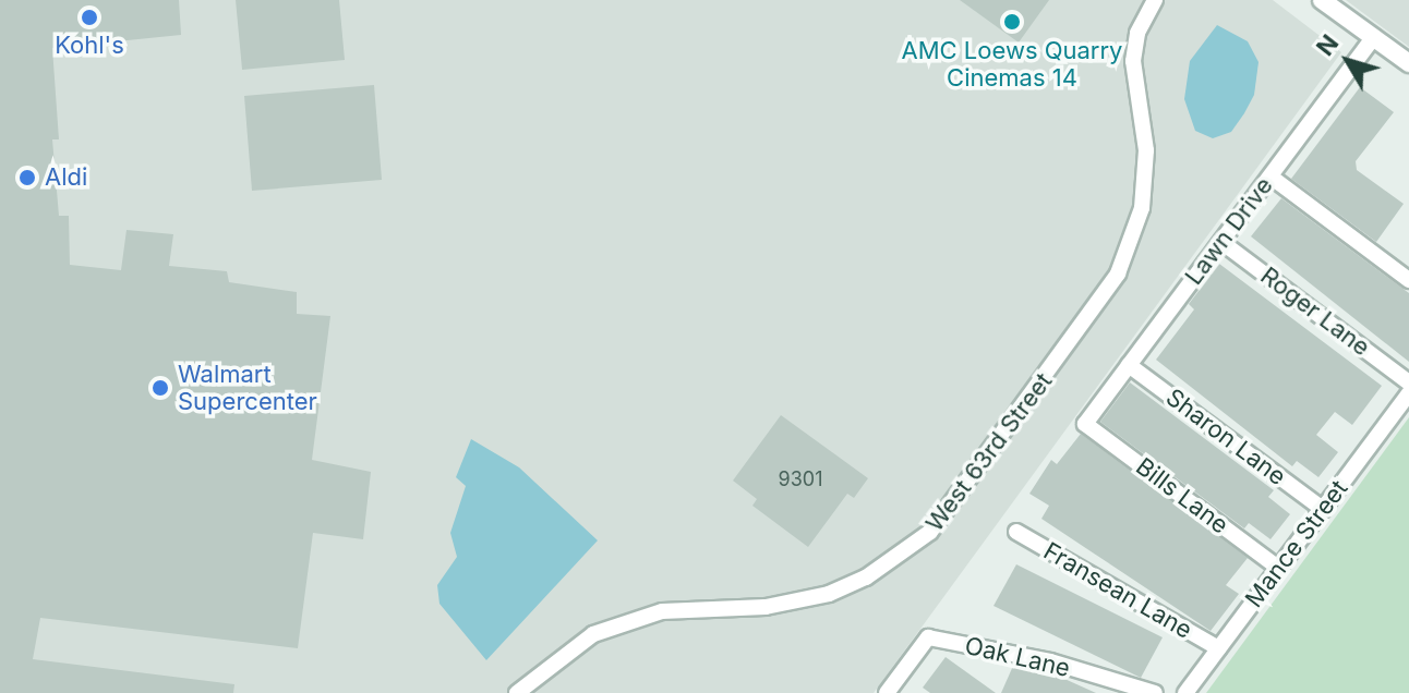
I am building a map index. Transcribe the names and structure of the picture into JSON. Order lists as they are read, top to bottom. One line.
{"streets":{"street":["Lawn Drive","Roger Lane","Sharon Lane","West 63rd Street","Bills Lane","Mance Street","Fransean Lane","Oak Lane"]},"crossings":[["Lawn Drive","Roger Lane"],["Lawn Drive","Sharon Lane"],["Lawn Drive","Bills Lane"],["Sharon Lane","Mance Street"],["Bills Lane","Mance Street"],["Mance Street","Fransean Lane"]],"places":["Kohl's","AMC Loews Quarry Cinemas 14","Aldi","Walmart Supercenter"],"house_numbers":["9301"],"north":"top left"}
